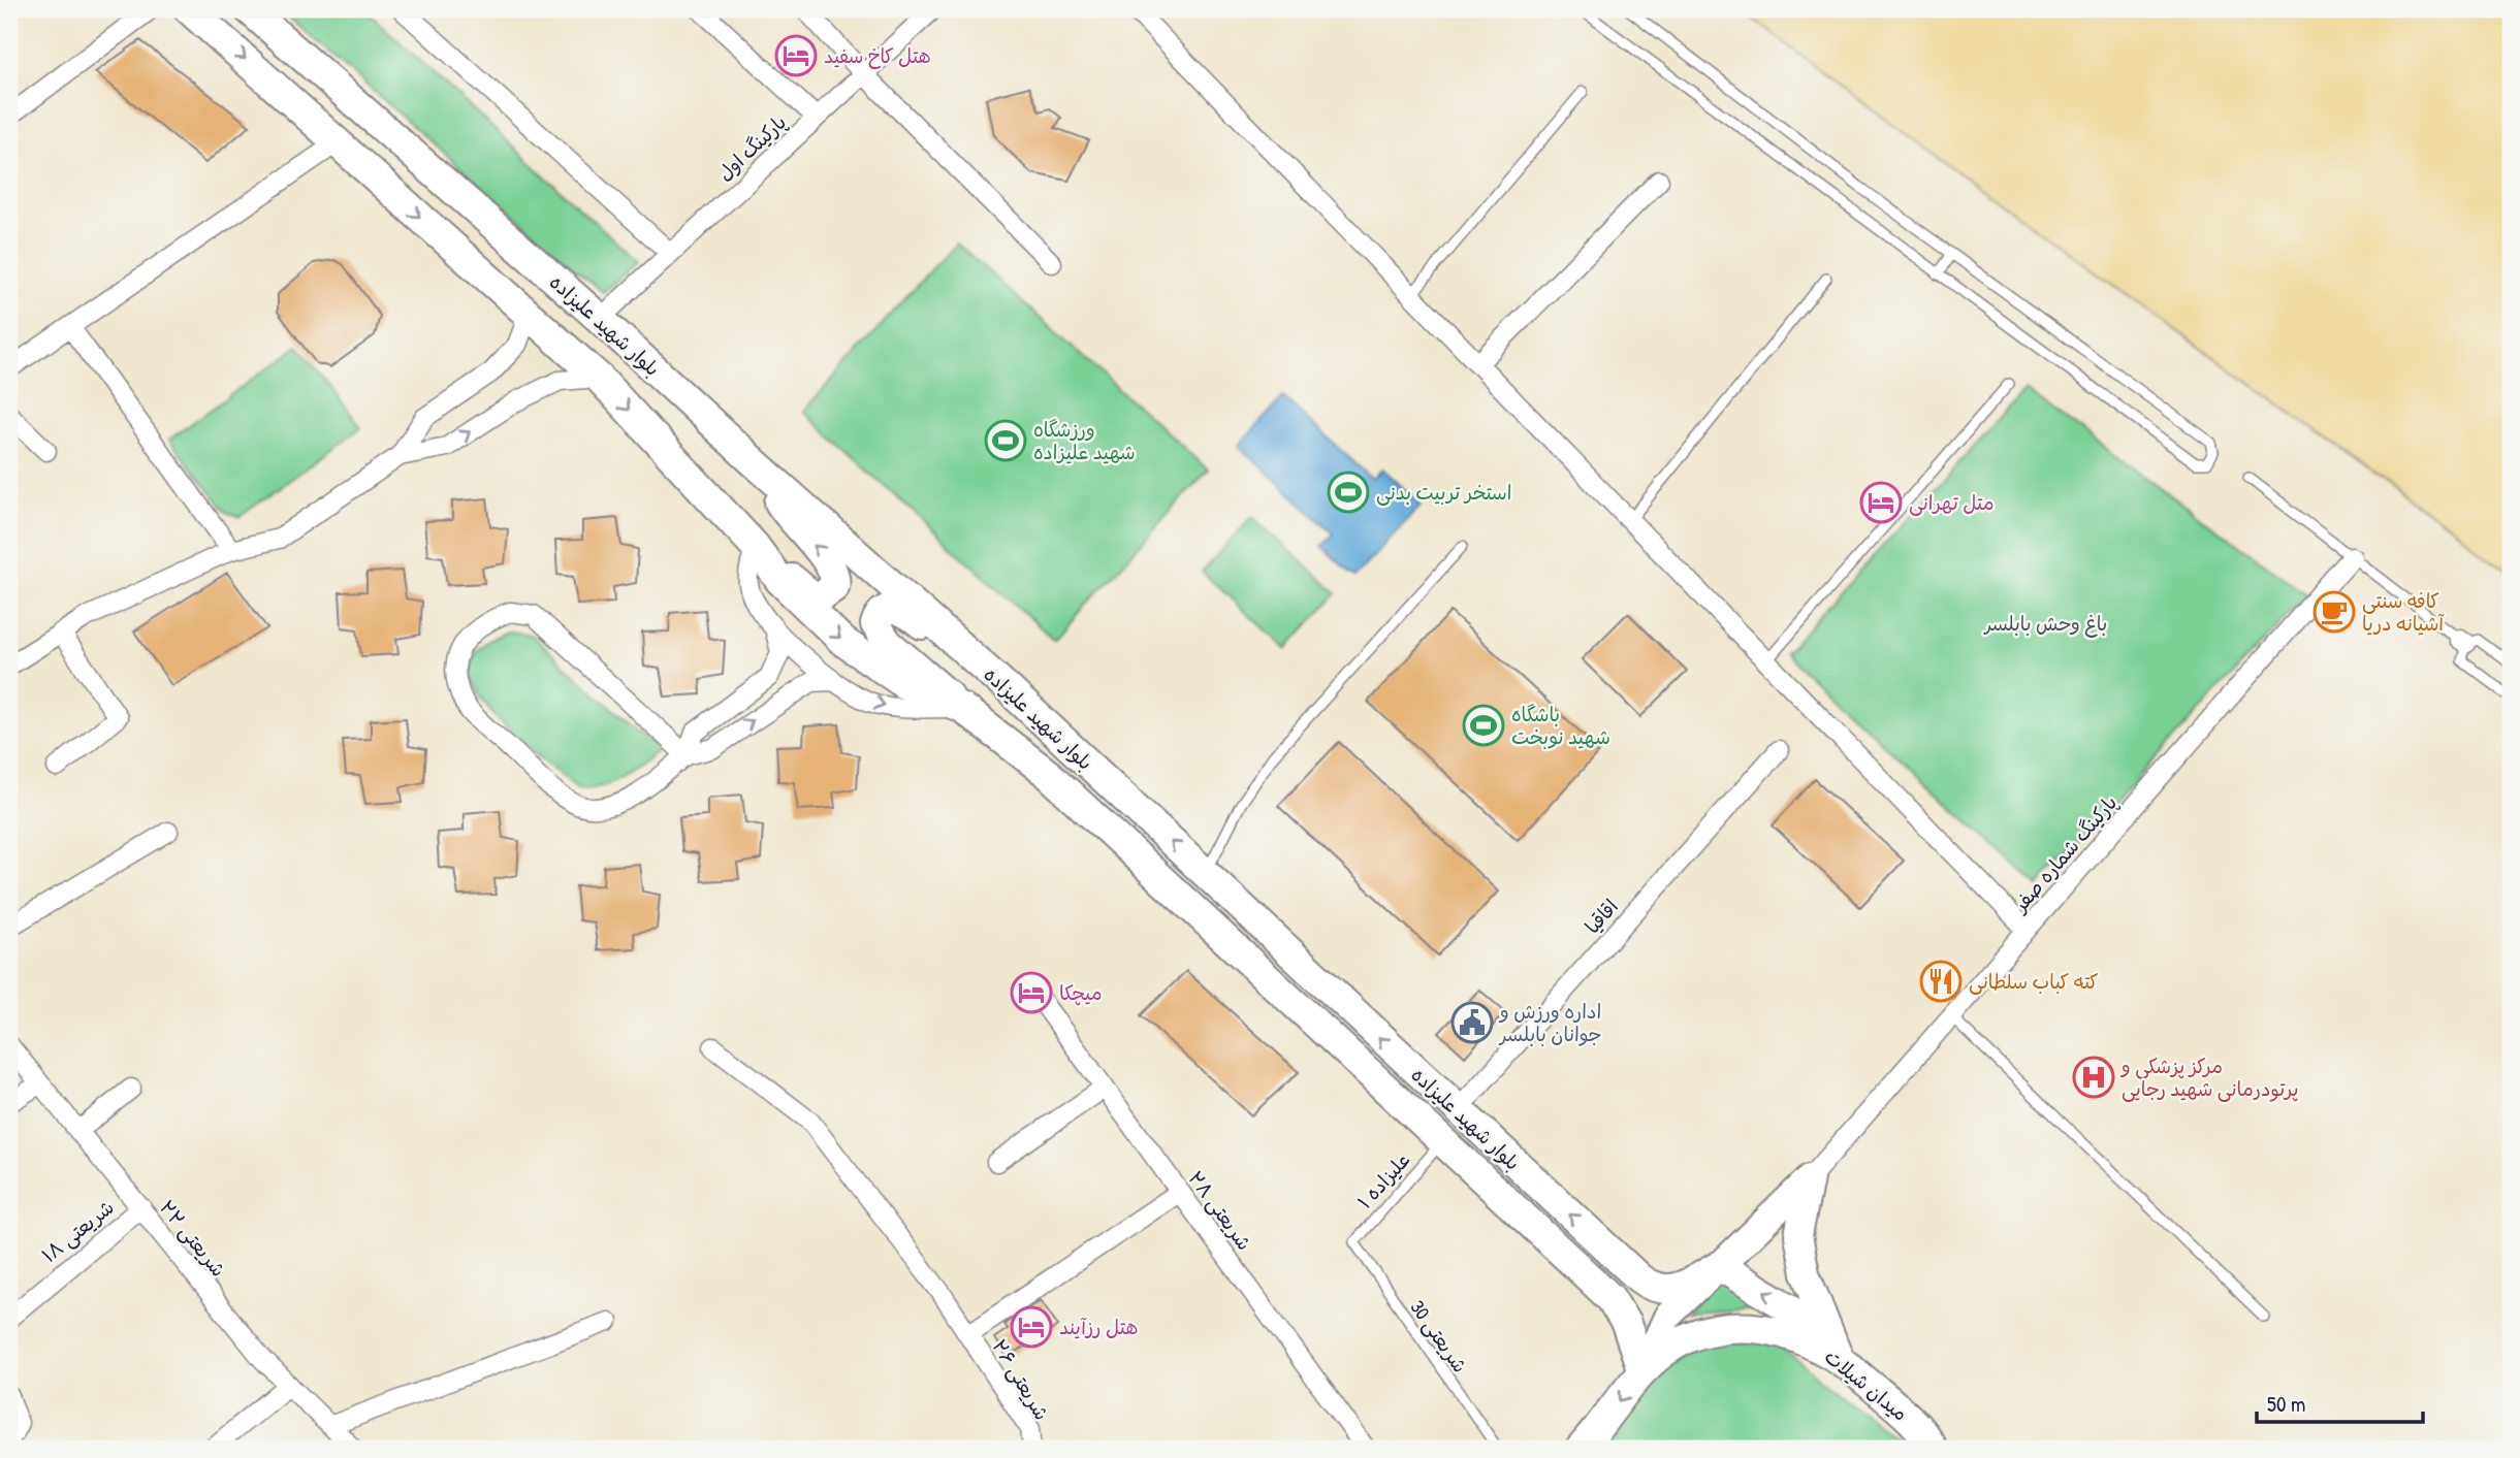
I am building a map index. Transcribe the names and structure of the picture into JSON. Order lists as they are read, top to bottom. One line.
{"streets":{"main road":["بلوار شهید علیزاده","میدان شیلات"],"street":["پارکینگ اول","پارکینگ شماره صفر","اقاقیا","شریعتی ۲۸","شریعتی ۱۸","شریعتی ۲۲","شریعتی ۲۶"],"lane":["علیزاده ۱","شریعتی 30"]},"crossings":[["پارکینگ اول","بلوار شهید علیزاده"],["بلوار شهید علیزاده","اقاقیا"],["بلوار شهید علیزاده","علیزاده ۱"],["بلوار شهید علیزاده","میدان شیلات"],["علیزاده ۱","شریعتی 30"],["شریعتی ۱۸","شریعتی ۲۲"]],"parks":["باغ وحش بابلسر"],"places":{"hotel":["هتل کاخ سفید","متل تهرانی","میچکا","هتل رزآیند"],"sports":["ورزشگاه شهید علیزاده","استخر تربیت بدنی","باشگاه شهید نوبخت"],"cafe":["کافه سنتی آشیانه دریا"],"restaurant":["کته کباب سلطانی"],"public building":["اداره ورزش و جوانان بابلسر"],"hospital":["مرکز پزشکی و پرتودرمانی شهید رجایی"]},"scale_bar":"50 m"}
